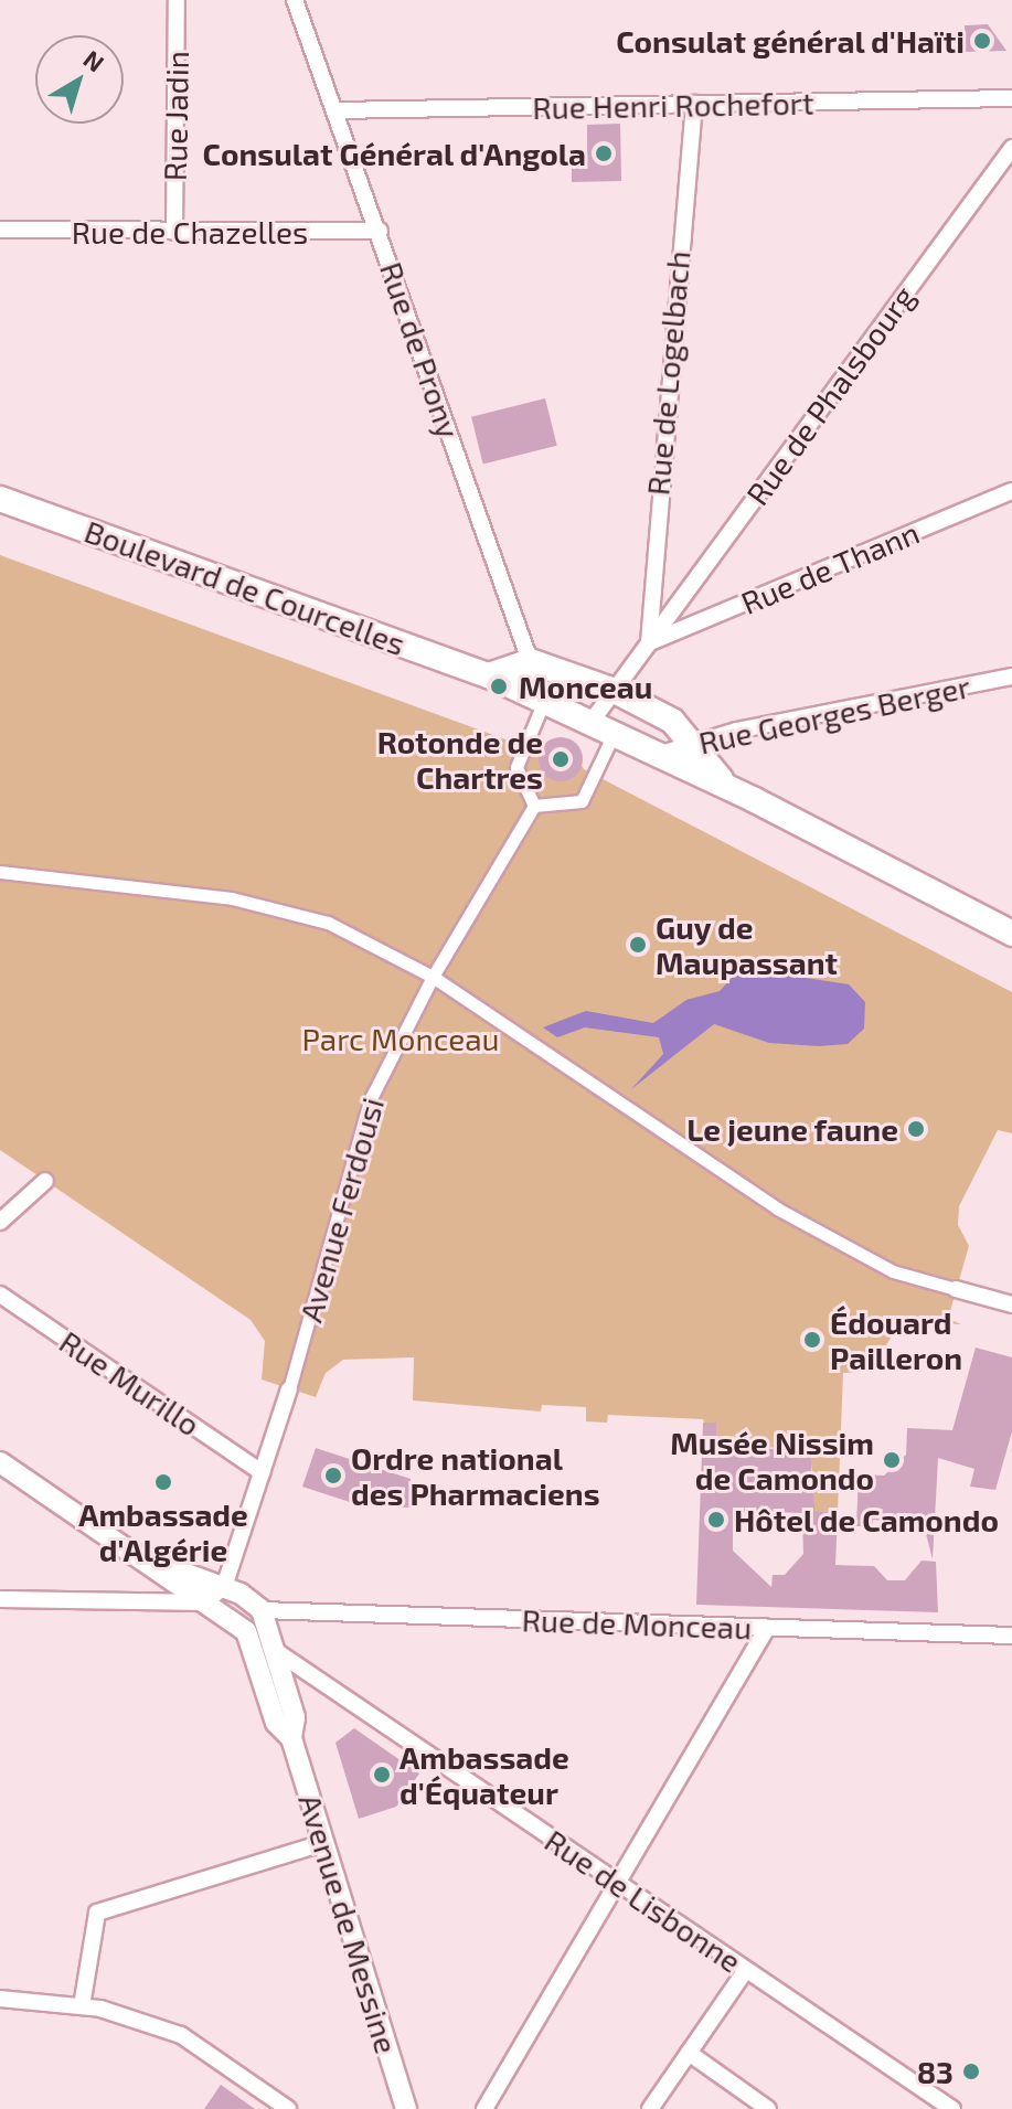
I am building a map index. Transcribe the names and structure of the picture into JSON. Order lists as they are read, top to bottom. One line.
{"streets":{"main road":["Boulevard de Courcelles"],"street":["Rue Henri Rochefort","Rue Jadin","Rue de Chazelles","Rue de Prony","Rue de Logelbach","Rue de Phalsbourg","Rue de Thann","Rue Georges Berger","Avenue Ferdousi","Rue Murillo","Rue de Monceau","Rue de Lisbonne","Avenue de Messine"]},"crossings":[["Rue Henri Rochefort","Rue de Prony"],["Rue Henri Rochefort","Rue de Logelbach"],["Rue Jadin","Rue de Chazelles"],["Rue de Chazelles","Rue de Prony"],["Rue de Prony","Boulevard de Courcelles"],["Rue de Logelbach","Rue de Phalsbourg"],["Rue de Logelbach","Rue de Thann"],["Rue de Phalsbourg","Rue de Thann"],["Rue de Phalsbourg","Boulevard de Courcelles"],["Boulevard de Courcelles","Rue Georges Berger"],["Rue de Monceau","Avenue de Messine"],["Rue de Lisbonne","Avenue de Messine"]],"parks":["Parc Monceau"],"places":["Consulat général d'Haïti","Consulat Général d'Angola","Monceau","Rotonde de Chartres","Guy de Maupassant","Le jeune faune","Édouard Pailleron","Musée Nissim de Camondo","Ordre national des Pharmaciens","Ambassade d'Algérie","Hôtel de Camondo","Ambassade d'Équateur","83"],"north":"top right"}
